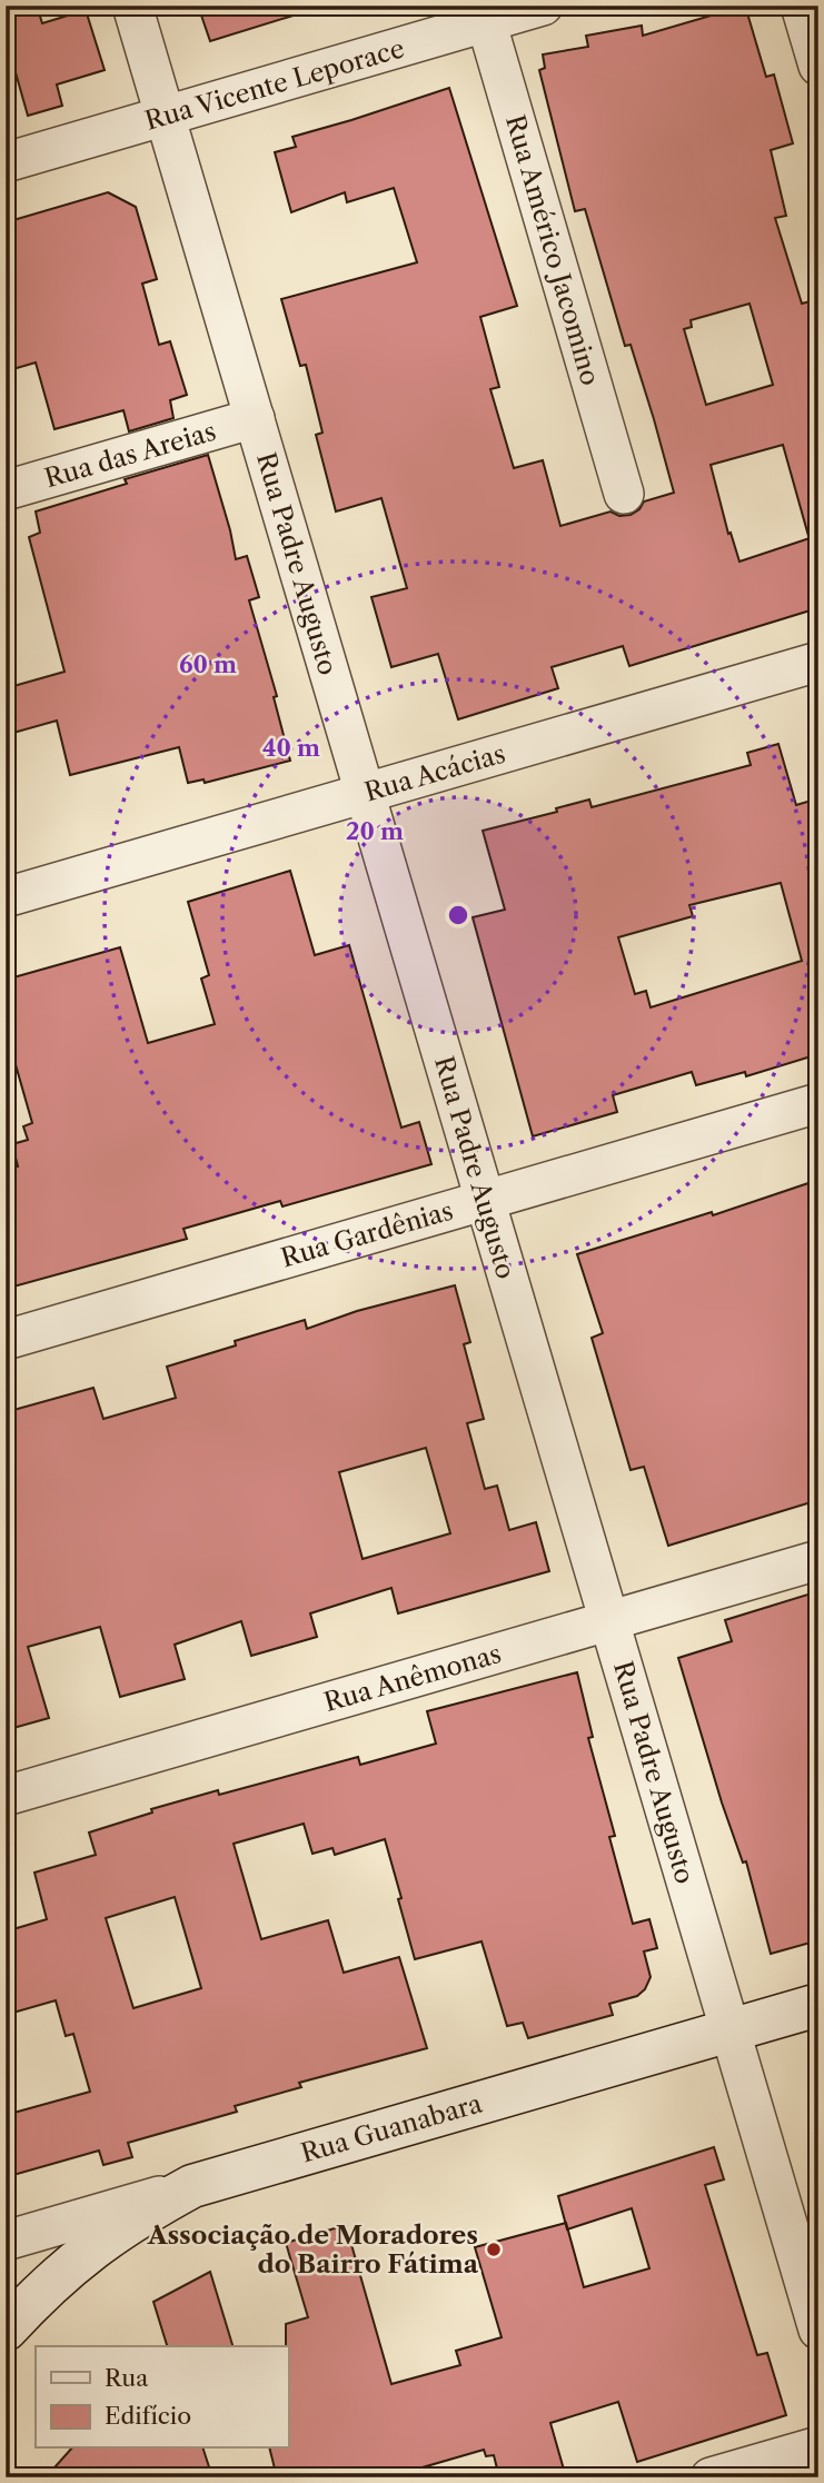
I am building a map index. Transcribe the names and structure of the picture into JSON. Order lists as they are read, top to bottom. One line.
{"streets":{"main road":["Rua Guanabara"],"street":["Rua Vicente Leporace","Rua Américo Jacomino","Rua das Areias","Rua Padre Augusto","Rua Acácias","Rua Gardênias","Rua Anêmonas"]},"crossings":[["Rua Vicente Leporace","Rua Américo Jacomino"],["Rua Vicente Leporace","Rua Padre Augusto"],["Rua das Areias","Rua Padre Augusto"],["Rua Padre Augusto","Rua Acácias"],["Rua Padre Augusto","Rua Gardênias"],["Rua Padre Augusto","Rua Anêmonas"],["Rua Padre Augusto","Rua Guanabara"]],"places":["Associação de Moradores do Bairro Fátima"],"legend":["Rua","Edifício"],"rings":["60 m","40 m","20 m"]}
